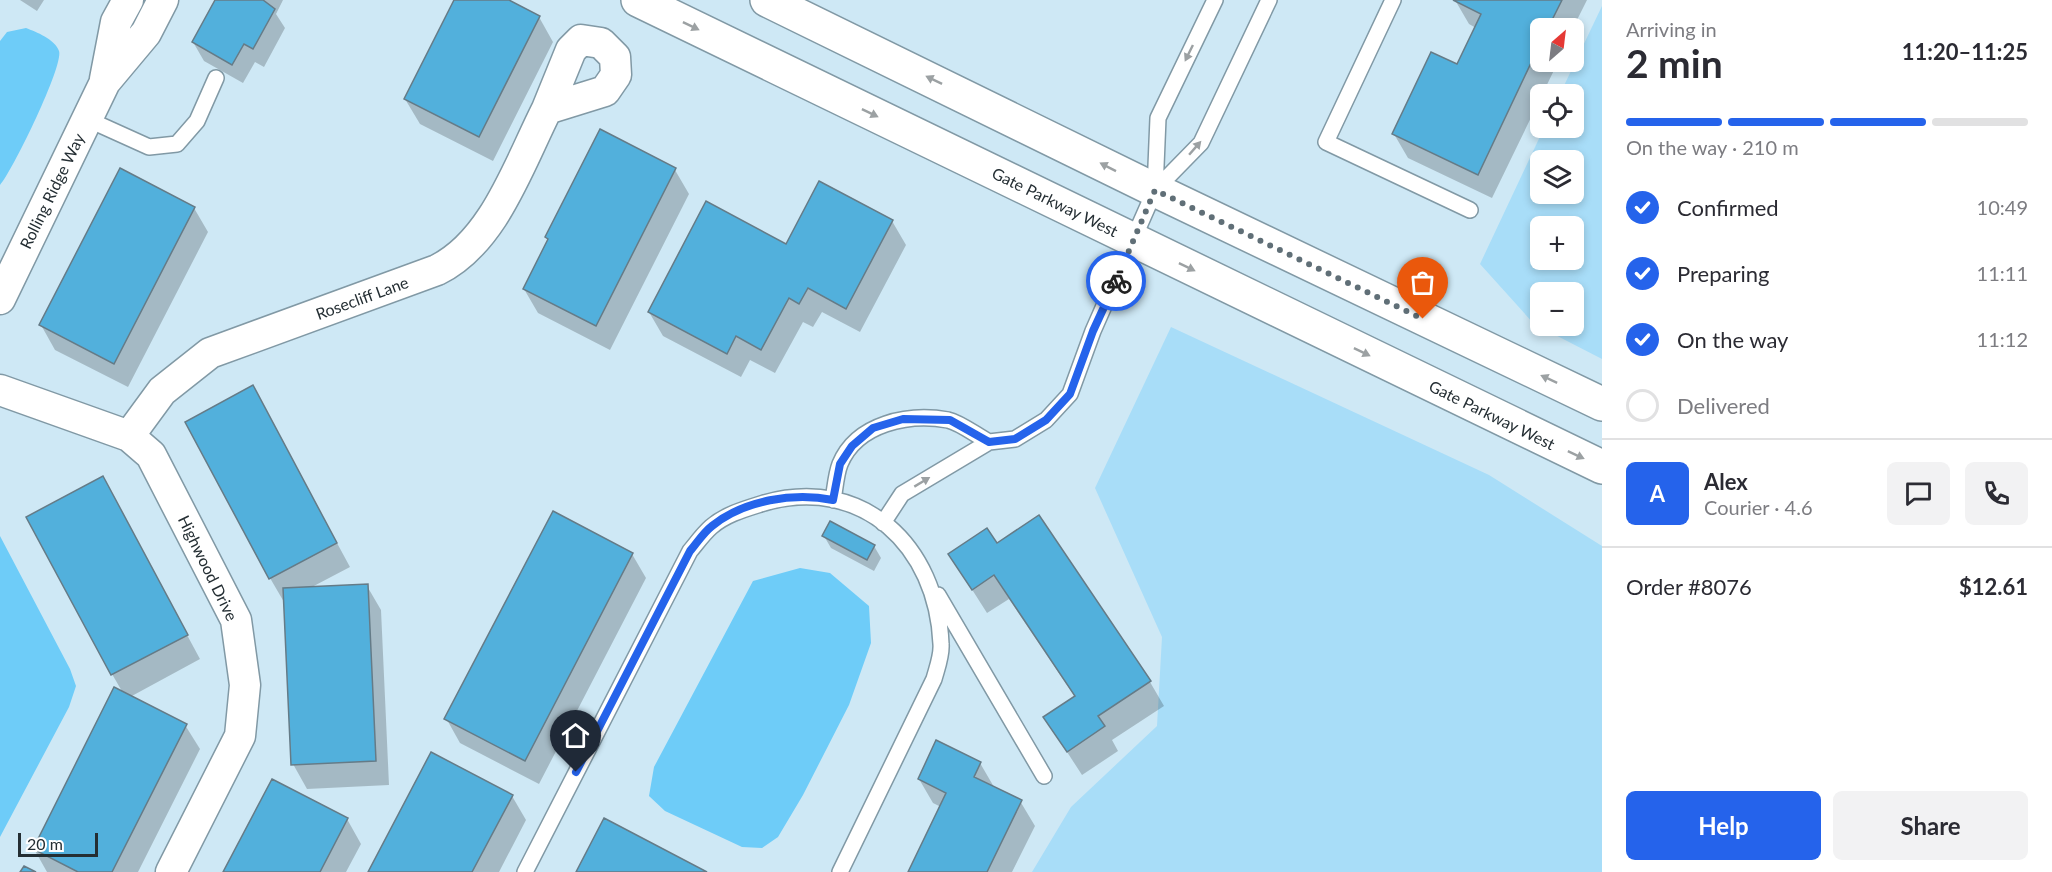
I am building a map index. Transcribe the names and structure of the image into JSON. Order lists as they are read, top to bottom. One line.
{"streets":{"main road":["Gate Parkway West"],"street":["Rolling Ridge Way","Rosecliff Lane","Highwood Drive"]},"crossings":[["Rosecliff Lane","Highwood Drive"]],"scale_bar":"20 m","north":"top right","page":{"heading":["2 min","Arriving in","11:20–11:25"],"panel":["Alex","Courier · 4.6","Order #8076","$12.61"],"map_buttons":["+","−"],"bar":"On the way · 210 m","list":[["Confirmed","10:49"],["Preparing","11:11"],["On the way","11:12"],"Delivered"],"round":"A","buttons":["Help","Share"],"scale":"20 m"}}
